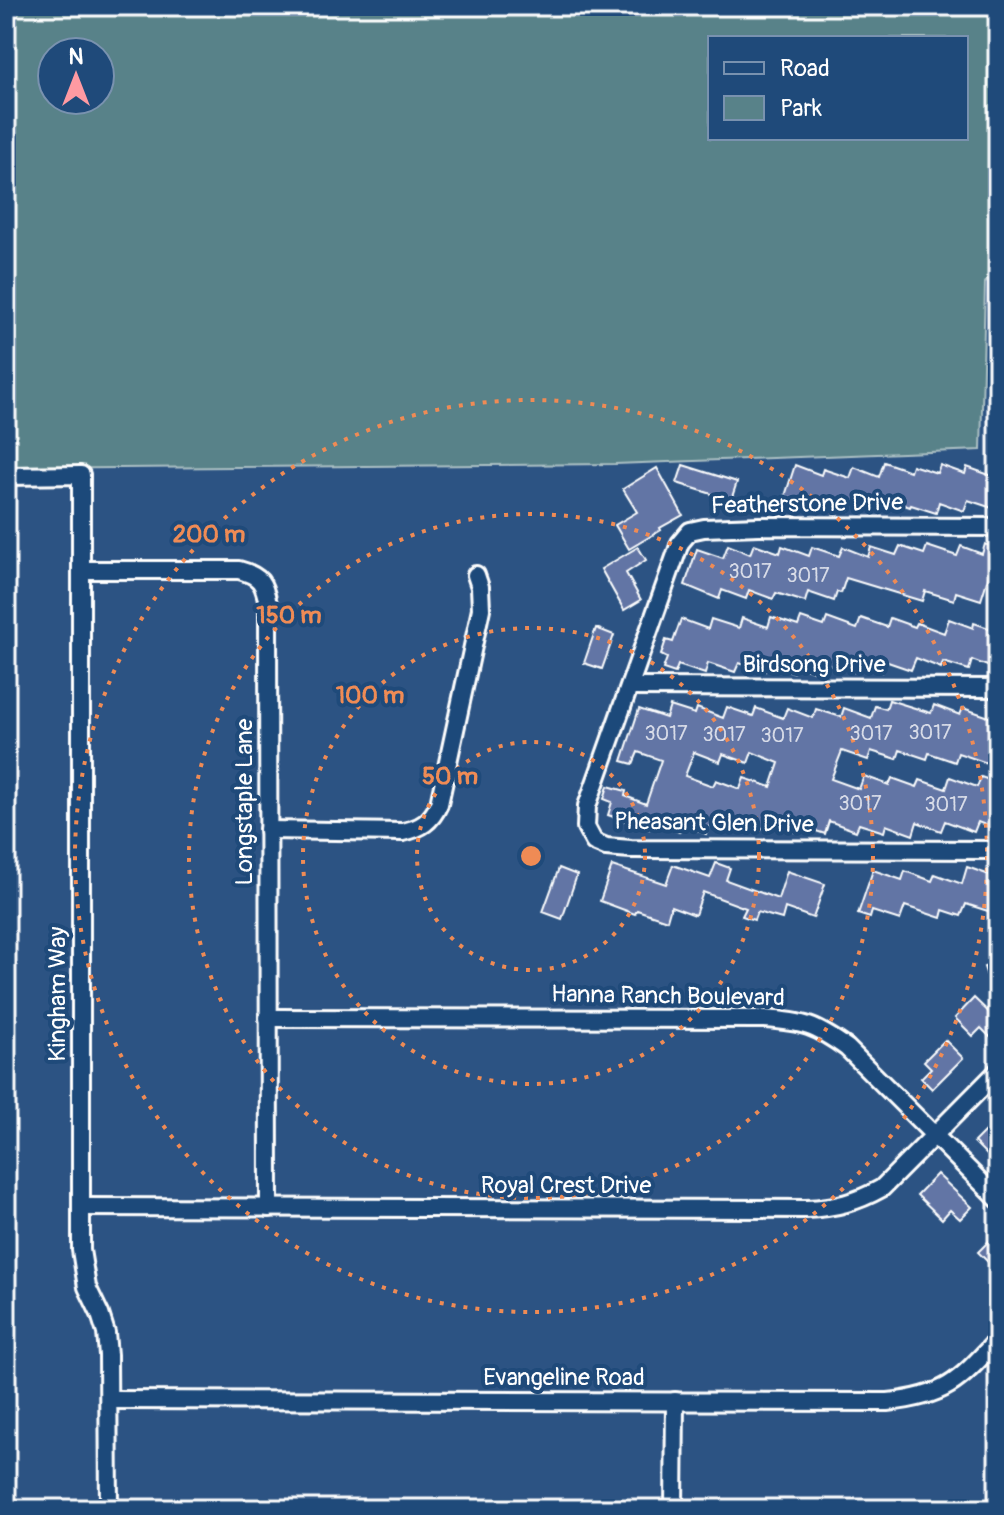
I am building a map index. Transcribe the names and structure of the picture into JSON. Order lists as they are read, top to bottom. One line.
{"streets":{"street":["Featherstone Drive","Birdsong Drive","Longstaple Lane","Pheasant Glen Drive","Kingham Way","Hanna Ranch Boulevard","Royal Crest Drive","Evangeline Road"]},"crossings":[["Featherstone Drive","Birdsong Drive"],["Featherstone Drive","Pheasant Glen Drive"],["Birdsong Drive","Pheasant Glen Drive"],["Longstaple Lane","Kingham Way"],["Longstaple Lane","Hanna Ranch Boulevard"],["Longstaple Lane","Royal Crest Drive"],["Kingham Way","Royal Crest Drive"],["Kingham Way","Evangeline Road"],["Hanna Ranch Boulevard","Royal Crest Drive"]],"house_numbers":["3017","3017","3017","3017","3017","3017","3017","3017","3017"],"legend":["Road","Park"],"north":"top","rings":["200 m","150 m","100 m","50 m"]}
